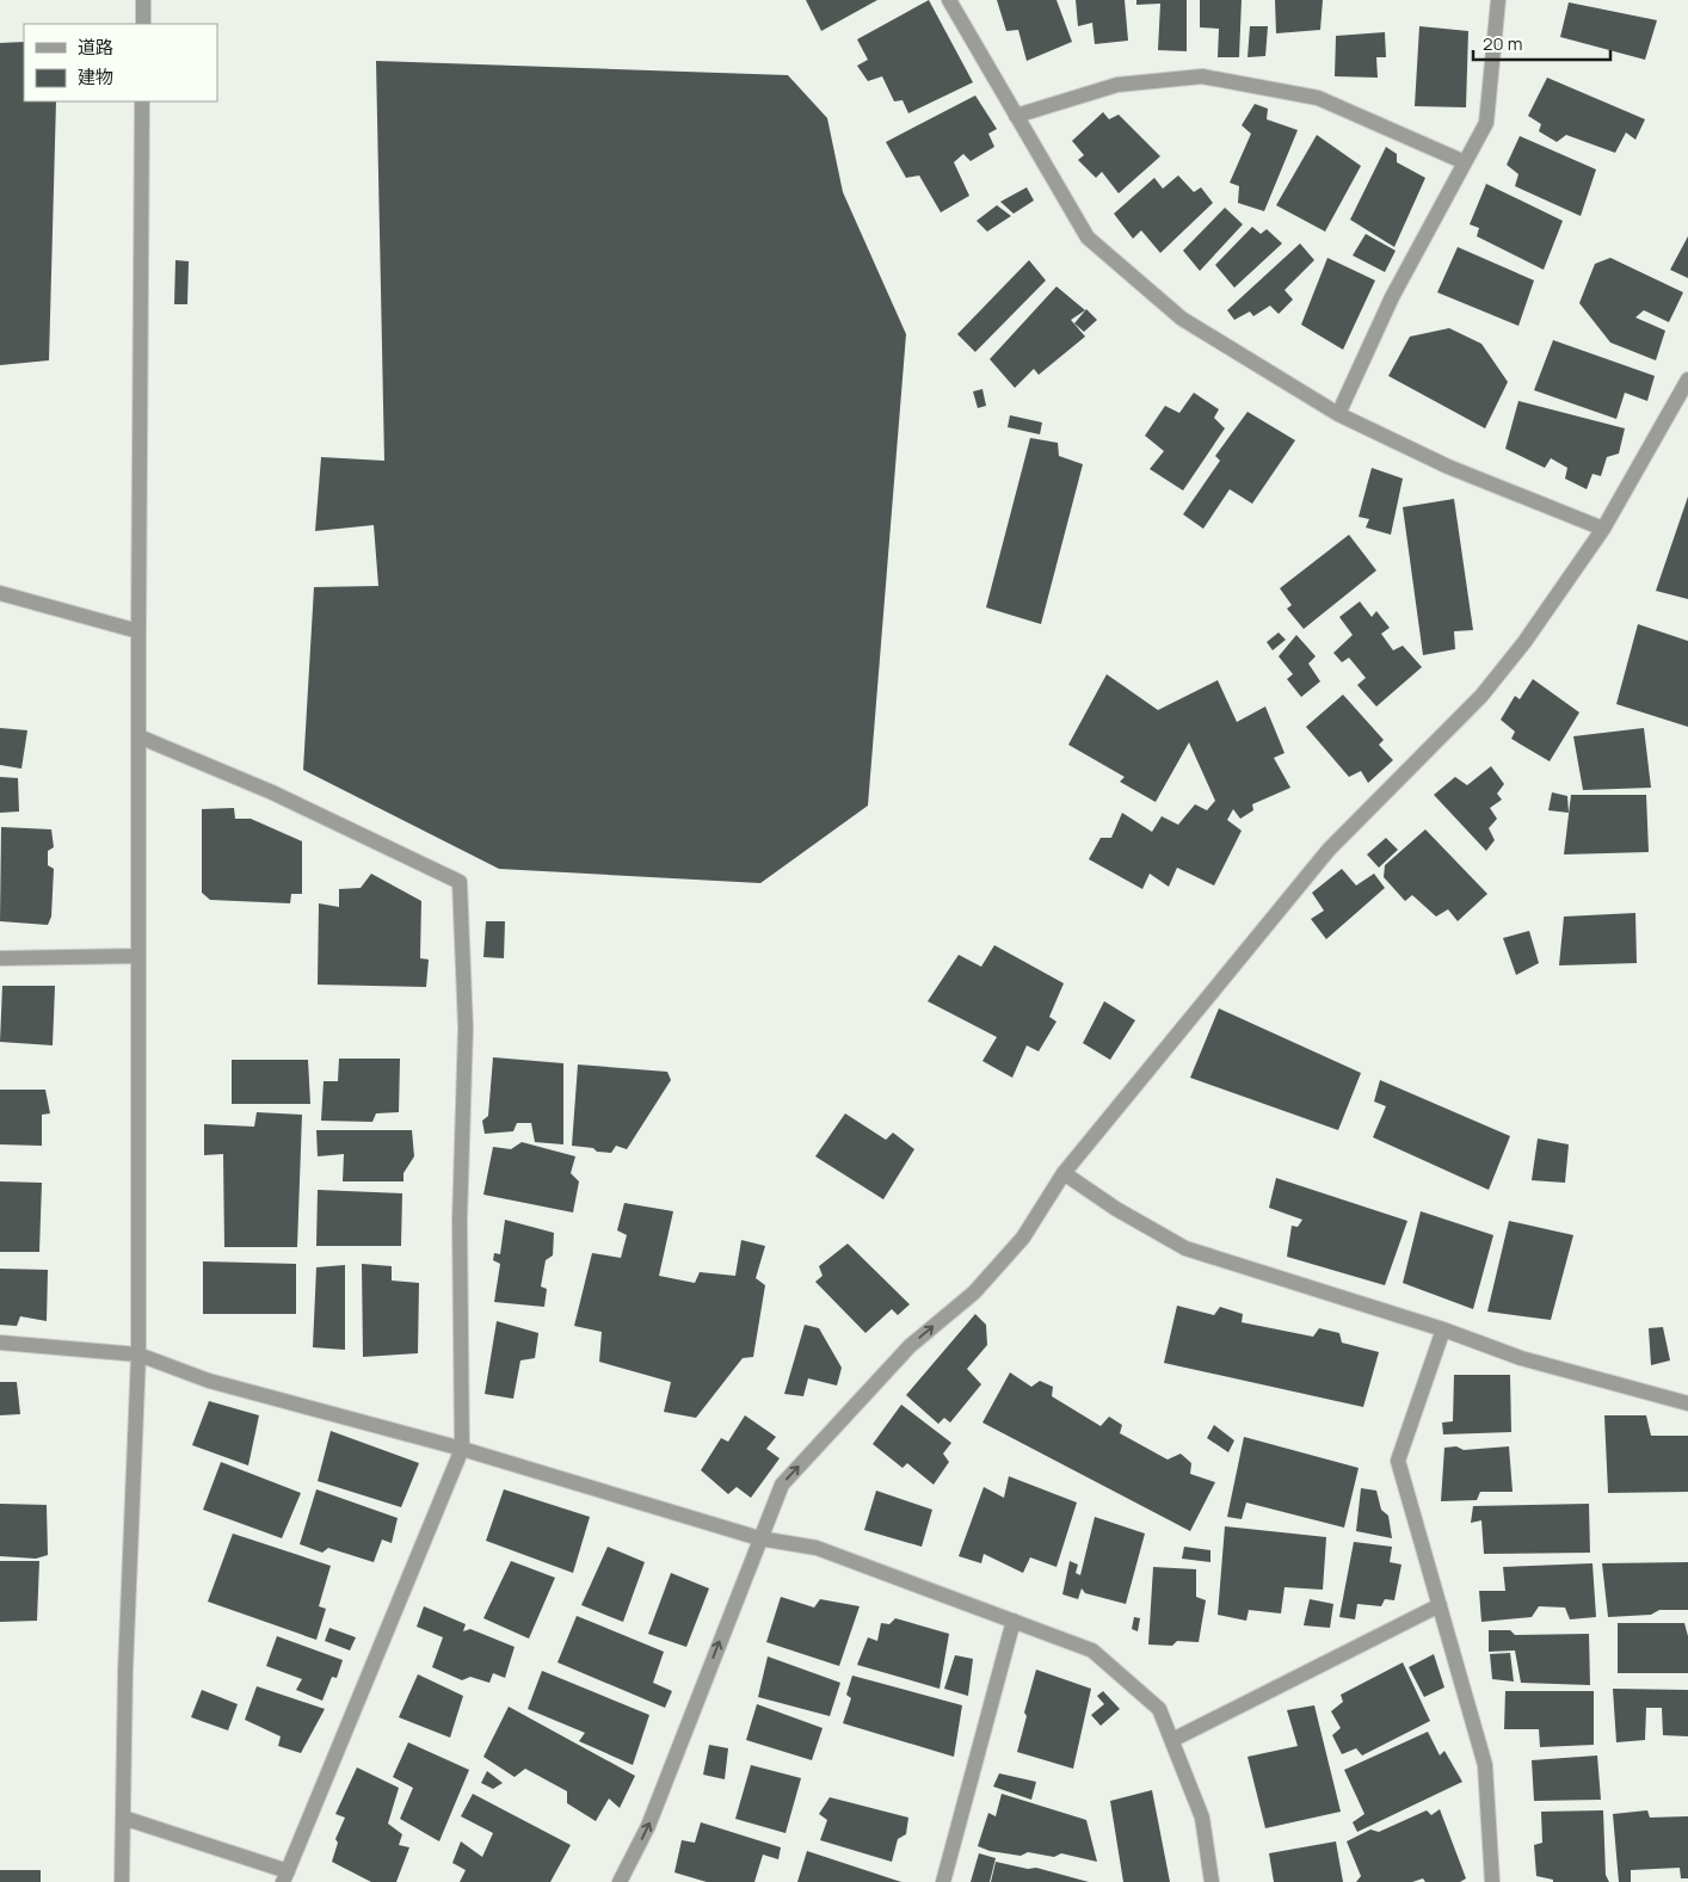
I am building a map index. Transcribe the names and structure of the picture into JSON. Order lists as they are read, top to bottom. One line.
{"legend":["道路","建物"],"scale_bar":"20 m"}
